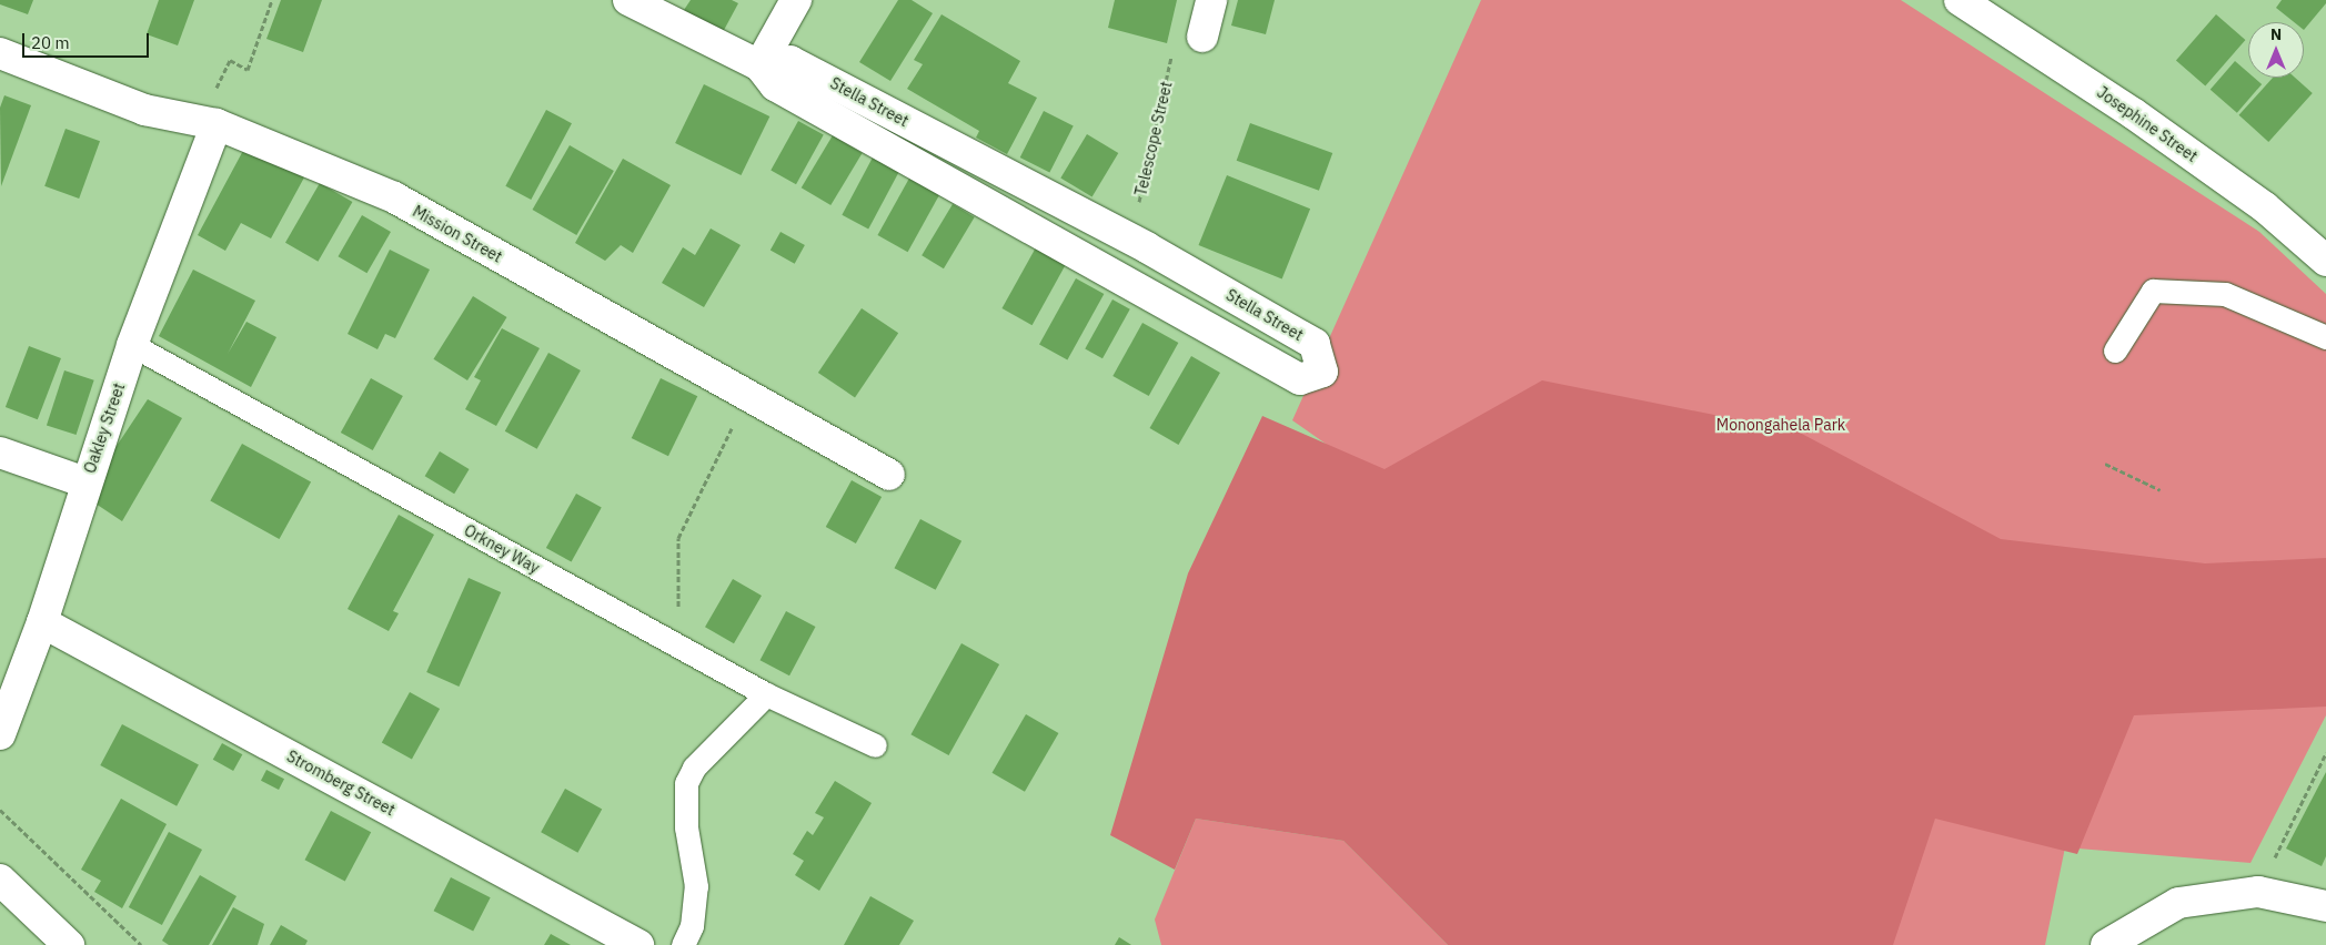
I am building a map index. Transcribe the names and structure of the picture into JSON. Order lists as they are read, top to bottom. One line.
{"streets":{"street":["Stella Street","Josephine Street","Mission Street","Oakley Street","Stromberg Street"],"lane":["Orkney Way"],"path":["Telescope Street"]},"crossings":[["Stella Street","Telescope Street"],["Mission Street","Oakley Street"],["Oakley Street","Orkney Way"],["Oakley Street","Stromberg Street"]],"parks":["Monongahela Park"],"scale_bar":"20 m","north":"top"}
